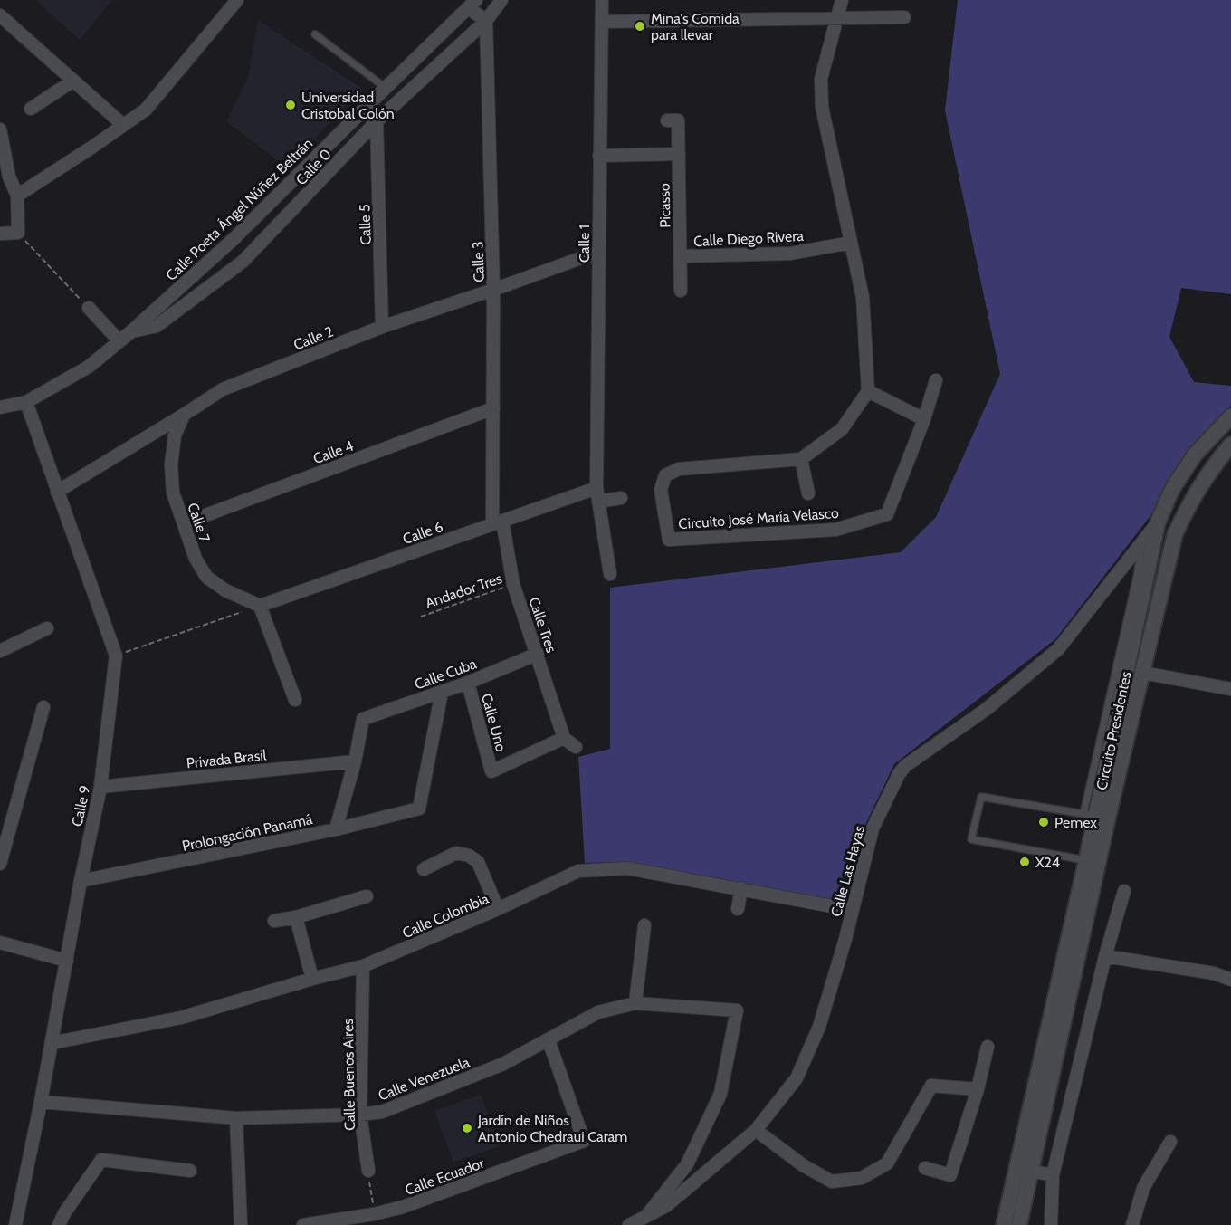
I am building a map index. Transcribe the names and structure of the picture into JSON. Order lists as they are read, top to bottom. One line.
{"streets":{"main road":["Circuito Presidentes"],"street":["Calle 0","Picasso","Calle Poeta Ángel Núñez Beltrán","Calle 5","Calle Diego Rivera","Calle 1","Calle 3","Calle 2","Calle 4","Circuito José María Velasco","Calle 7","Calle 6","Calle Tres","Calle Cuba","Calle Uno","Privada Brasil","Calle 9","Prolongación Panamá","Calle Las Hayas","Calle Colombia","Calle Buenos Aires","Calle Venezuela","Calle Ecuador"],"path":["Andador Tres"]},"crossings":[["Calle 0","Calle Poeta Ángel Núñez Beltrán"],["Calle 0","Calle 5"],["Calle 0","Calle 3"],["Picasso","Calle Diego Rivera"],["Calle Poeta Ángel Núñez Beltrán","Calle 9"],["Calle 5","Calle 2"],["Calle 1","Calle 2"],["Calle 1","Calle 6"],["Calle 3","Calle 2"],["Calle 3","Calle 4"],["Calle 3","Calle 6"],["Calle 3","Calle Tres"],["Calle 2","Calle 7"],["Calle 2","Calle 9"],["Calle 4","Calle 7"],["Calle 7","Calle 6"],["Calle 6","Calle Tres"],["Andador Tres","Calle Tres"],["Calle Tres","Calle Cuba"],["Calle Tres","Calle Uno"],["Calle Cuba","Calle Uno"],["Calle Cuba","Privada Brasil"],["Calle Cuba","Prolongación Panamá"],["Circuito Presidentes","Calle Las Hayas"],["Privada Brasil","Calle 9"],["Calle 9","Prolongación Panamá"],["Calle 9","Calle Colombia"],["Calle 9","Calle Venezuela"],["Calle Las Hayas","Calle Colombia"],["Calle Las Hayas","Calle Venezuela"],["Calle Colombia","Calle Buenos Aires"],["Calle Buenos Aires","Calle Venezuela"],["Calle Venezuela","Calle Ecuador"]],"places":["Mina's Comida para llevar","Universidad Cristobal Colón","Pemex","X24","Jardín de Niños Antonio Chedraui Caram"]}
